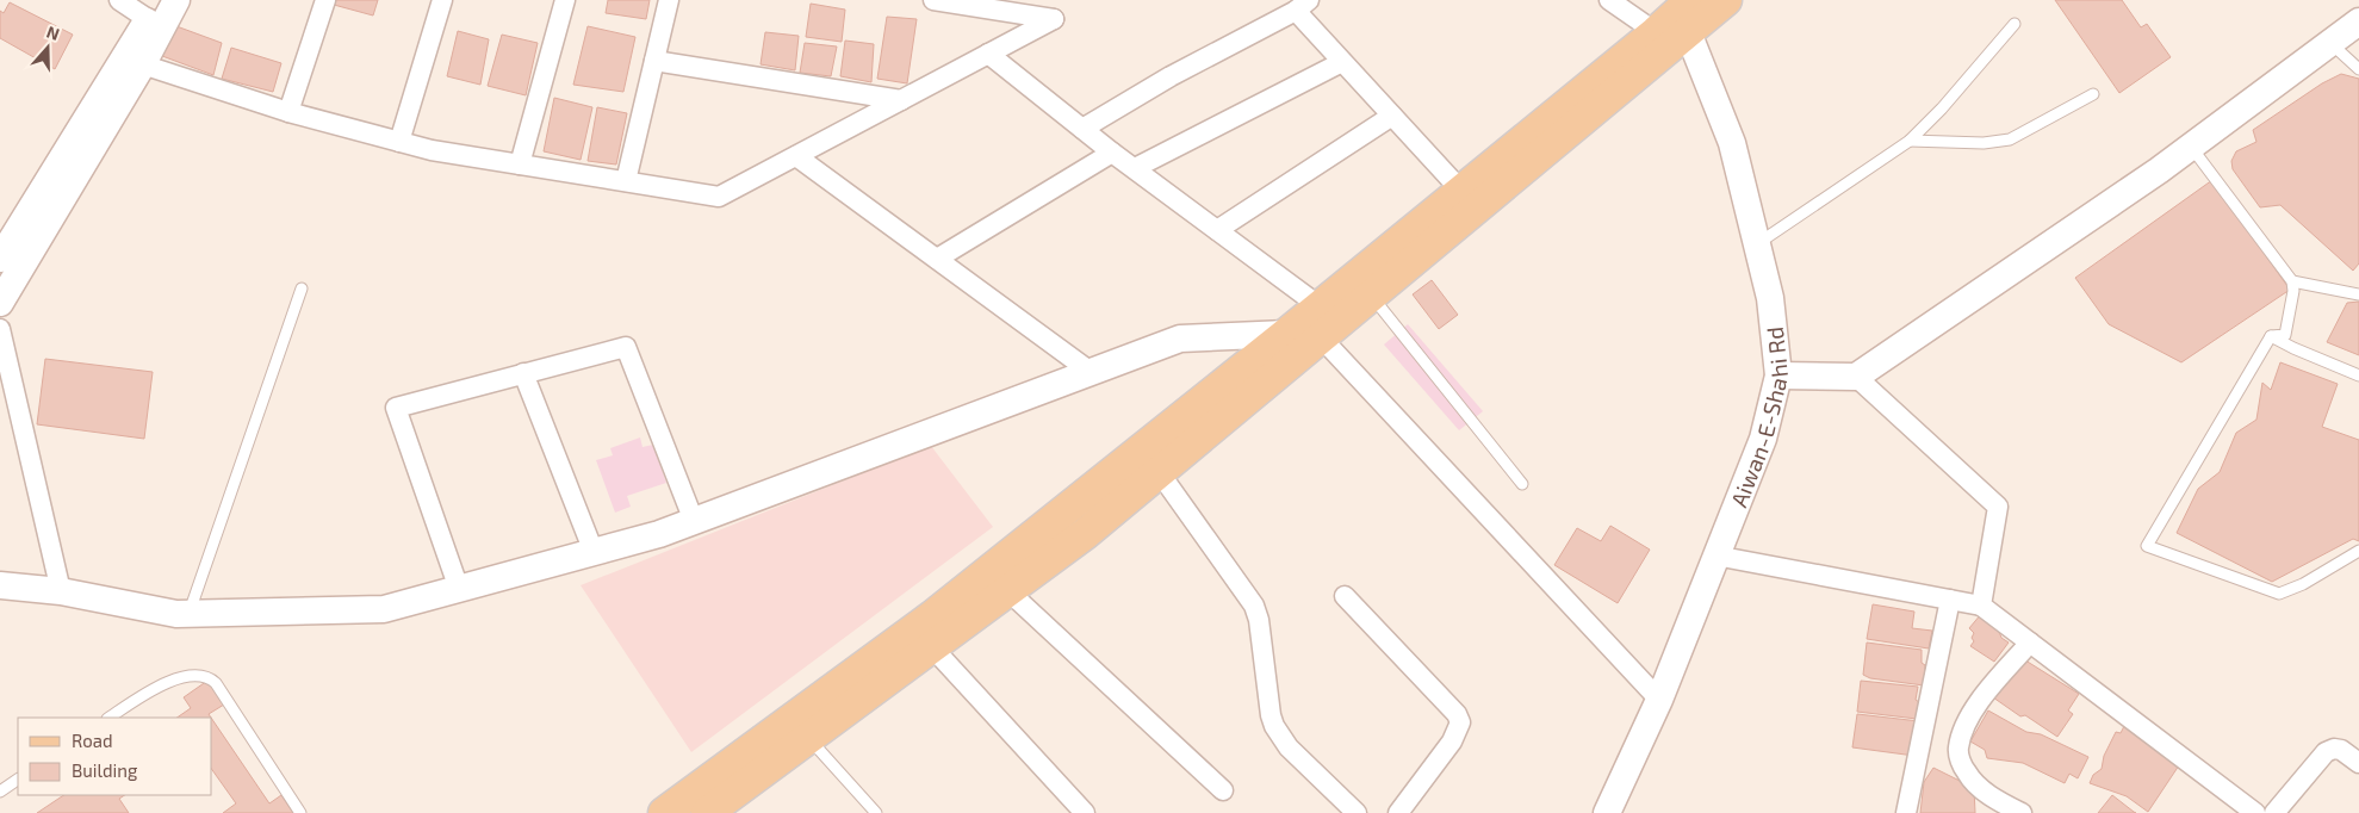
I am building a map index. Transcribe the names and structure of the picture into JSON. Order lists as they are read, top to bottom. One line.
{"streets":{"street":["Aiwan-E-Shahi Rd"]},"legend":["Road","Building"],"north":"top"}
